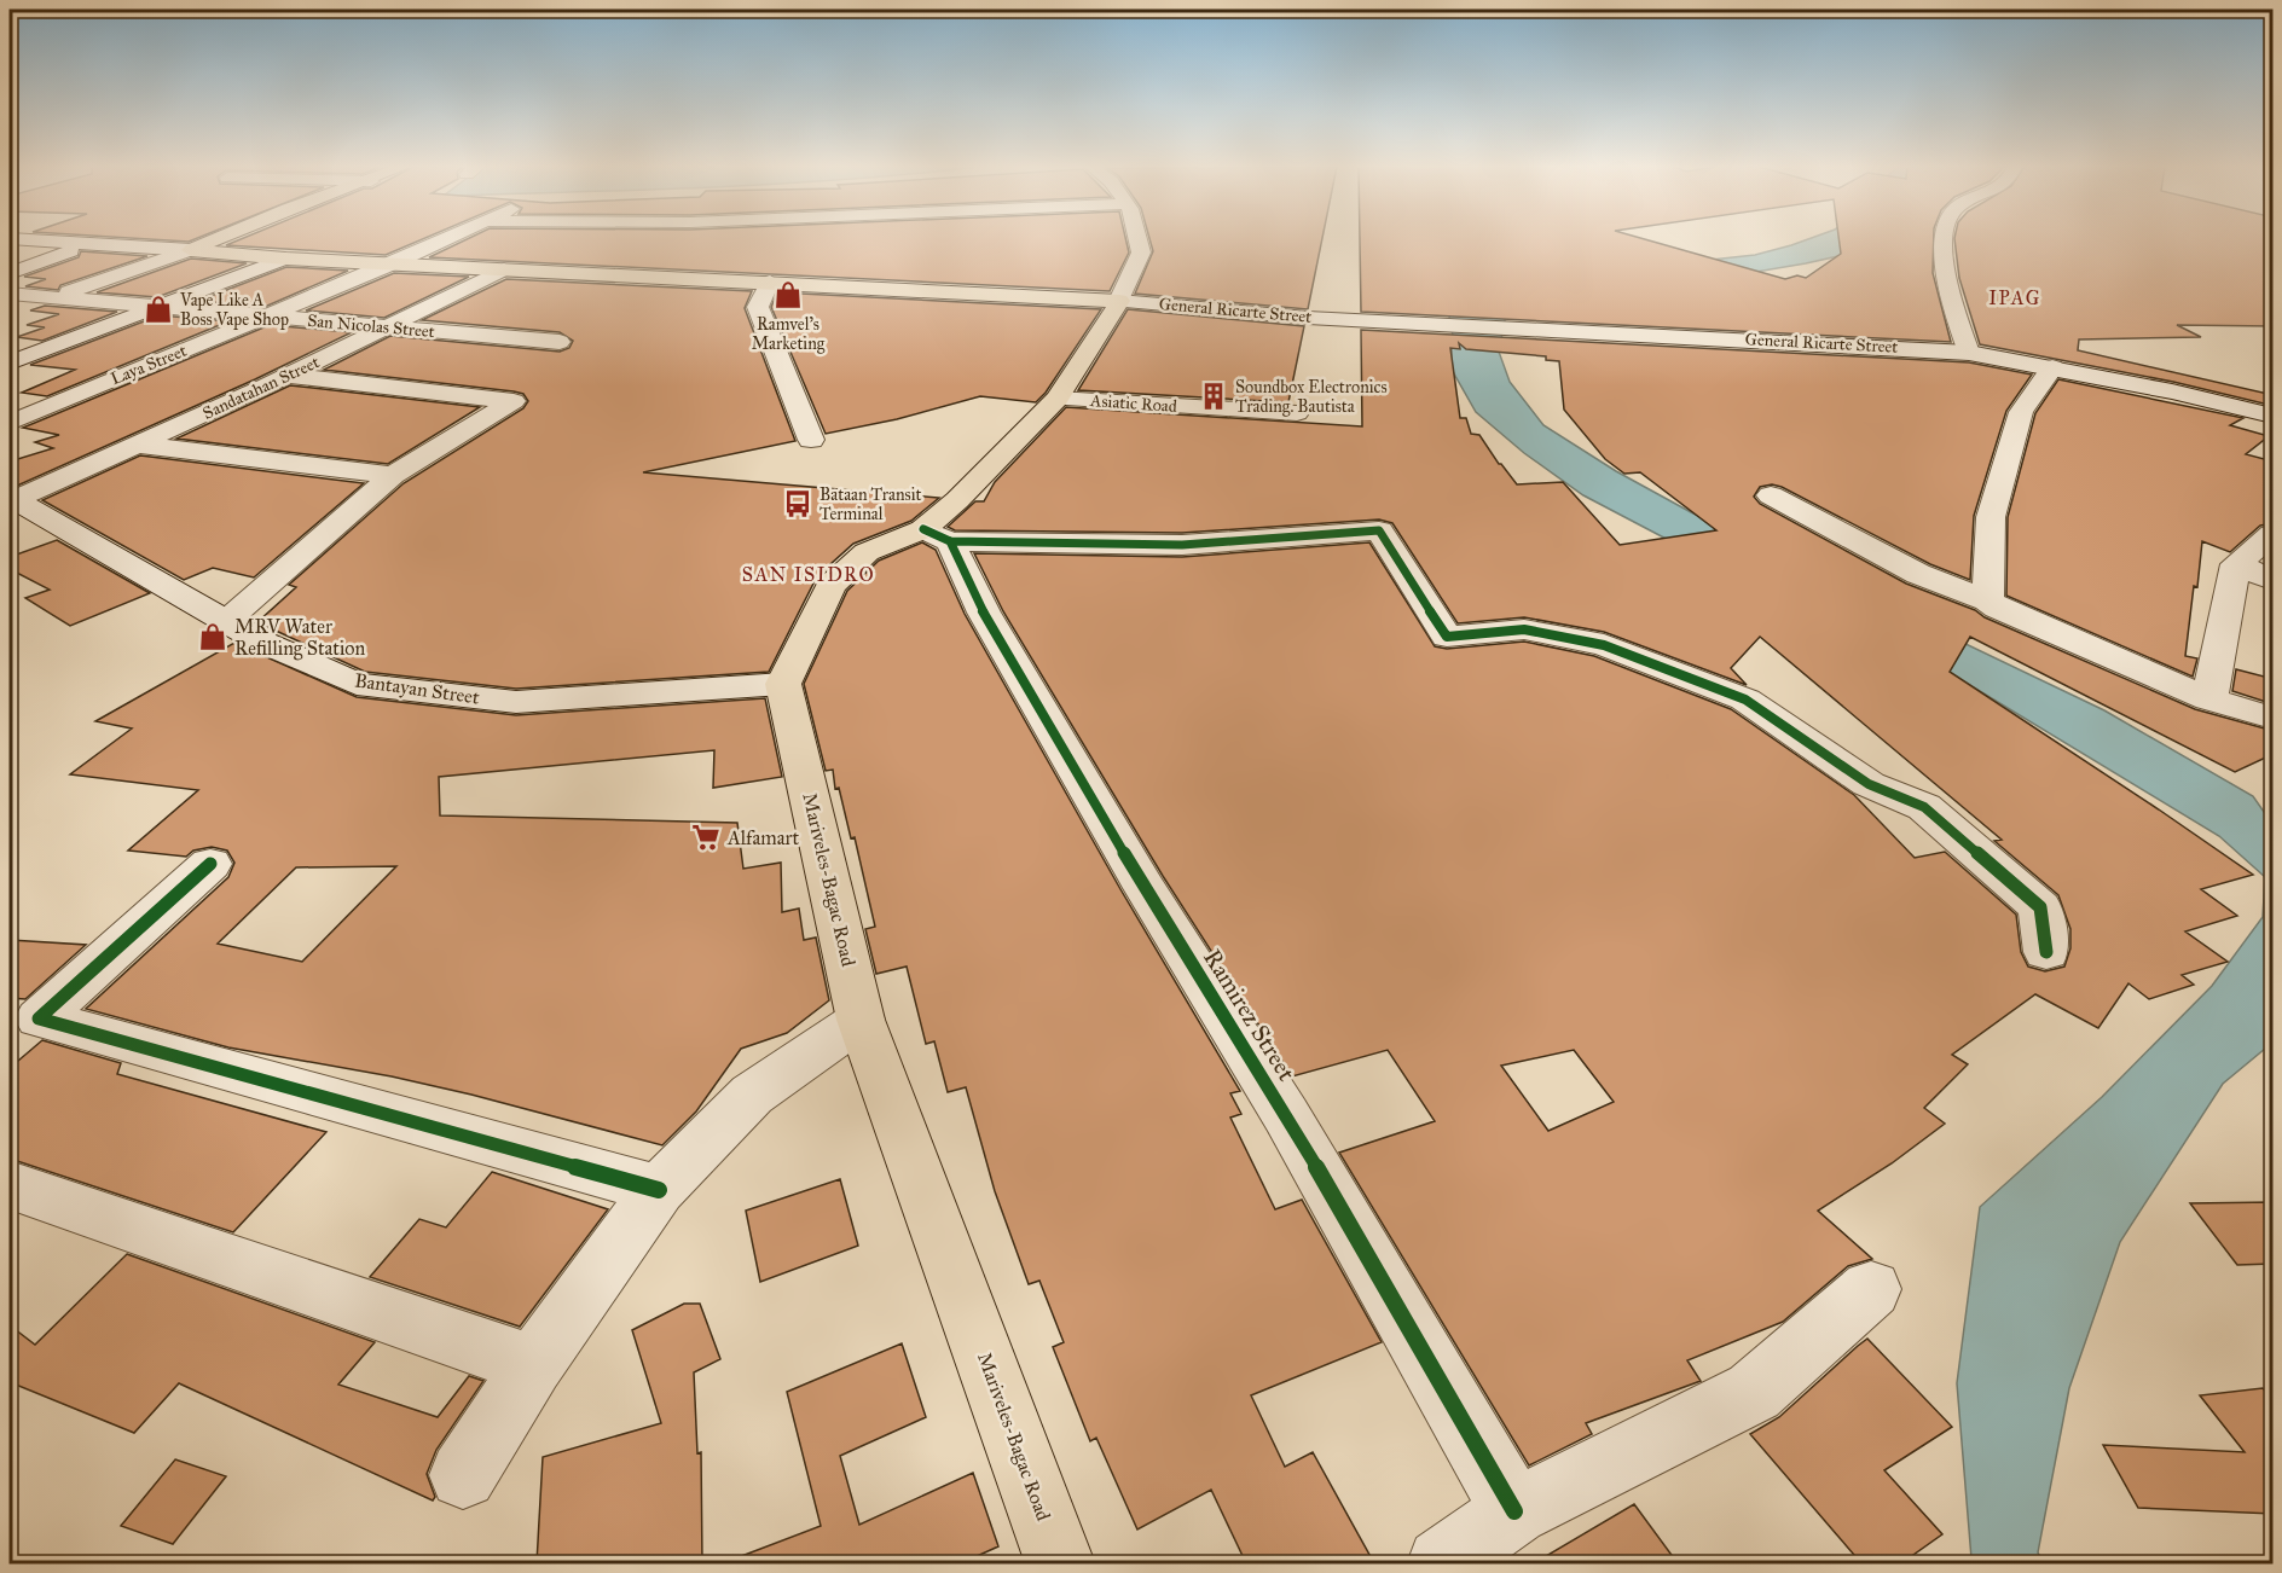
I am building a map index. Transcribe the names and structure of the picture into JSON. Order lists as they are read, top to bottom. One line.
{"streets":{"main road":["General Ricarte Street","Mariveles-Bagac Road"],"street":["San Nicolas Street","Laya Street","Sandatahan Street","Asiatic Road","Bantayan Street","Ramirez Street"]},"crossings":[["General Ricarte Street","Laya Street"],["General Ricarte Street","Sandatahan Street"],["San Nicolas Street","Laya Street"],["San Nicolas Street","Sandatahan Street"],["Sandatahan Street","Bantayan Street"],["Bantayan Street","Mariveles-Bagac Road"]],"districts":["IPAG","SAN ISIDRO"],"places":{"shop":["Ramvel's Marketing","Vape Like A Boss Vape Shop","MRV Water Refilling Station"],"building":["Soundbox Electronics Trading. Bautista"],"bus stop":["Bataan Transit Terminal"],"supermarket":["Alfamart"]}}
